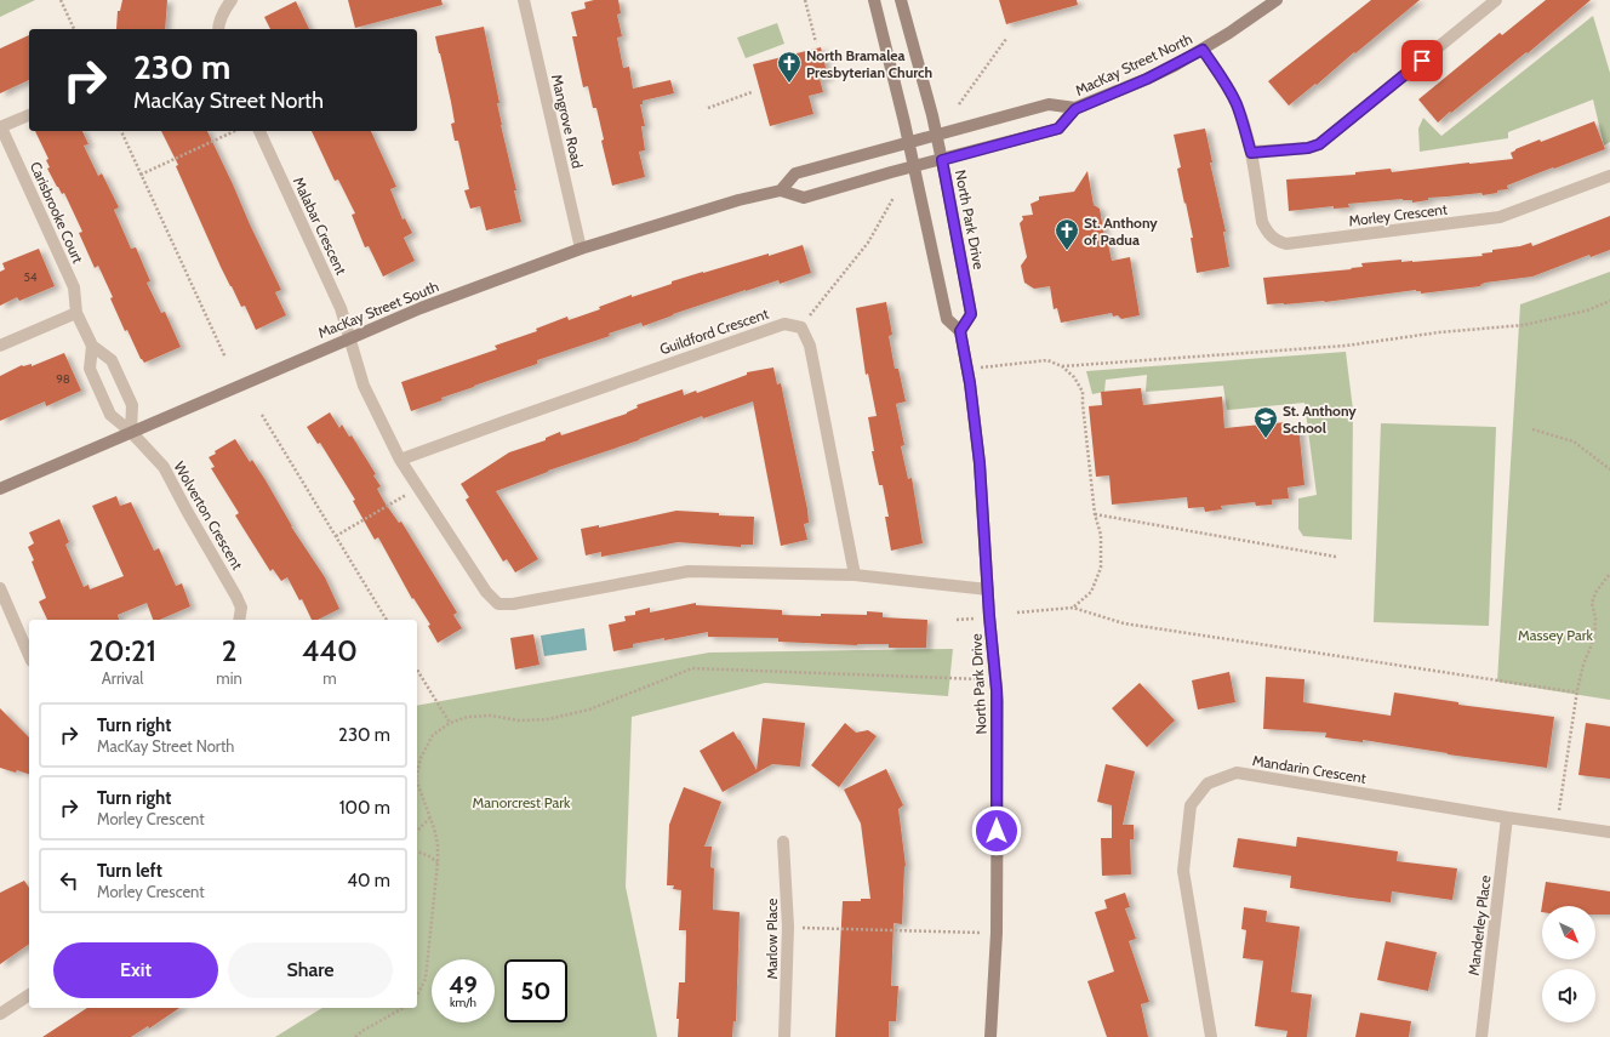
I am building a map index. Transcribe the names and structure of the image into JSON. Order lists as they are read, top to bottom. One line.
{"streets":{"street":["MacKay Street North","Mangrove Road","Carisbrooke Court","Morley Crescent","North Park Drive","Malabar Crescent","MacKay Street South","Guildford Crescent","Wolverton Crescent","Mandarin Crescent","Manderley Place","Marlow Place"]},"crossings":[["MacKay Street North","Morley Crescent"],["MacKay Street North","North Park Drive"],["Mangrove Road","MacKay Street South"],["Carisbrooke Court","MacKay Street South"],["Carisbrooke Court","Wolverton Crescent"],["Malabar Crescent","MacKay Street South"],["MacKay Street South","Wolverton Crescent"],["Mandarin Crescent","Manderley Place"]],"parks":["Massey Park","Manorcrest Park"],"places":{"church":["North Bramalea Presbyterian Church","St. Anthony of Padua"],"school or university":["St. Anthony School"]},"house_numbers":["54","98"],"north":"bottom right","page":{"turn":["230 m","MacKay Street North"],"eta":["20:21","Arrival","2","min","440","m"],"list":[{"name":"Turn right","note":"MacKay Street North","value":"230 m"},{"name":"Turn right","note":"Morley Crescent","value":"100 m"},{"name":"Turn left","note":"Morley Crescent","value":"40 m"}],"buttons":["Exit","Share"],"speed":"49 km/h","limit":"50"}}
